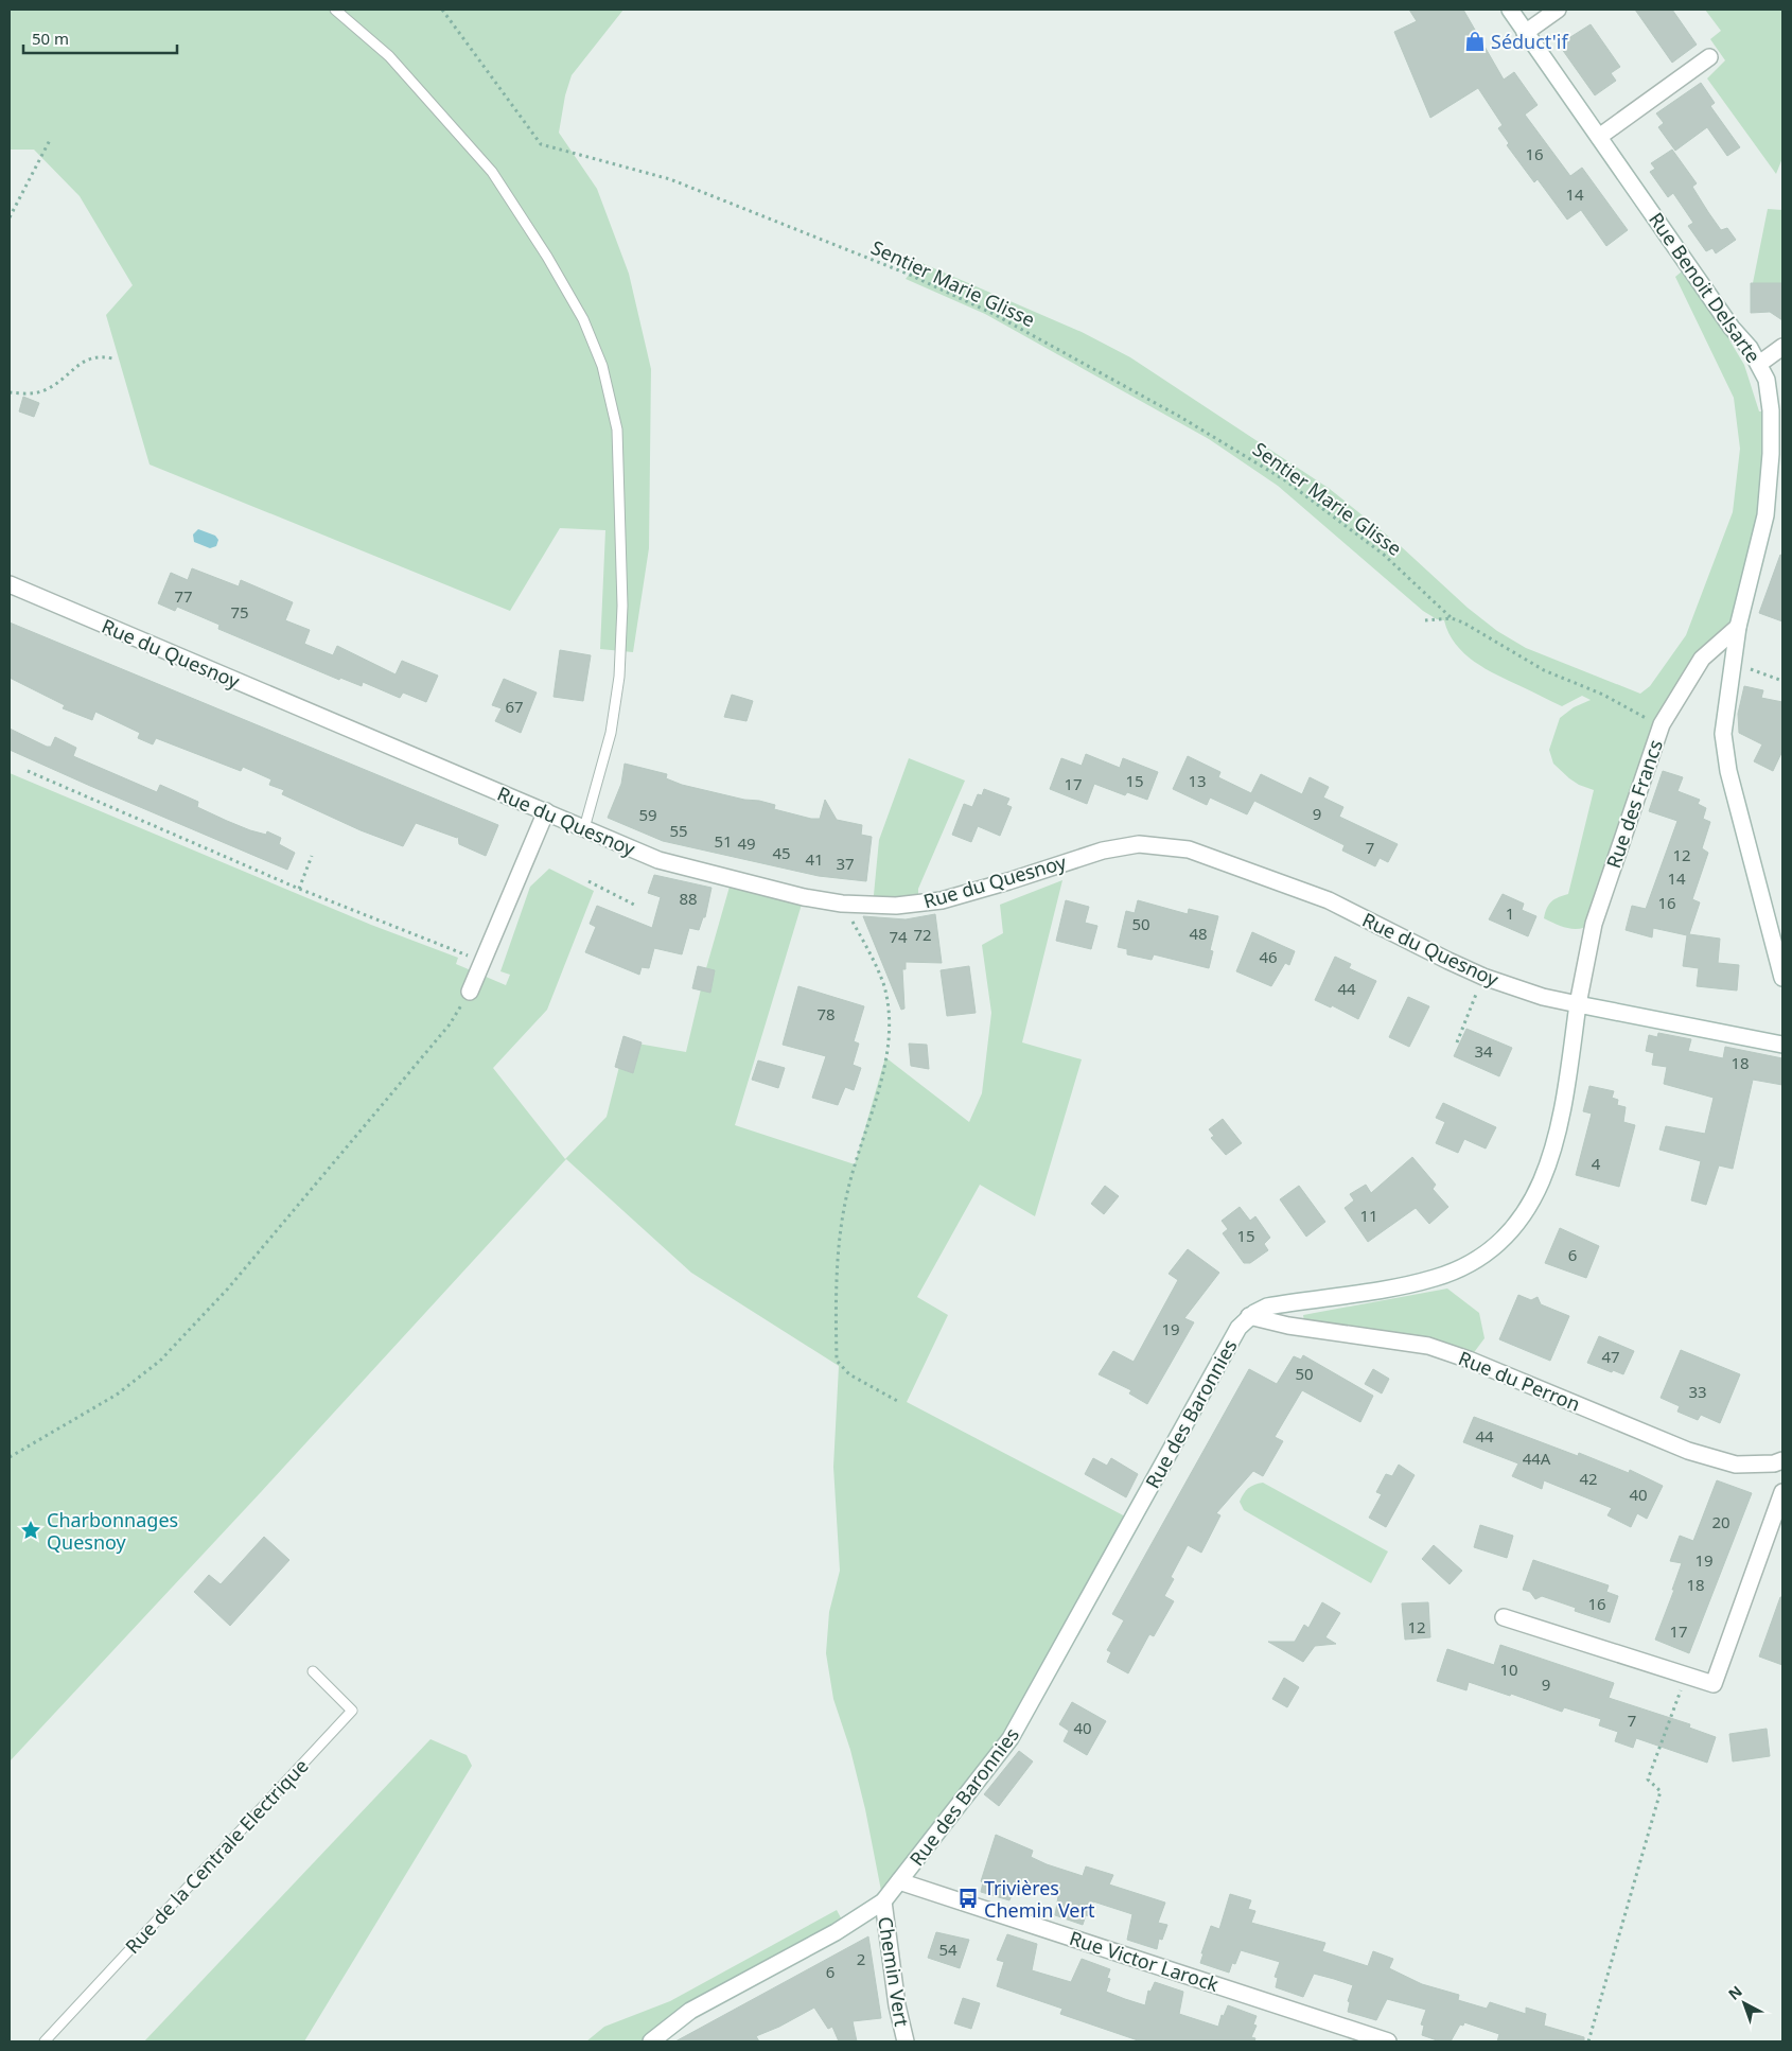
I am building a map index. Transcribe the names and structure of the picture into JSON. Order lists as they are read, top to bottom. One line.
{"streets":{"street":["Rue Benoit Delsarte","Rue du Quesnoy","Rue des Francs","Rue du Perron","Rue des Baronnies","Rue Victor Larock","Chemin Vert"],"lane":["Rue de la Centrale Electrique"],"path":["Sentier Marie Glisse"]},"crossings":[["Sentier Marie Glisse","Rue des Francs"],["Rue Benoit Delsarte","Rue des Francs"],["Rue du Quesnoy","Rue des Francs"],["Rue du Quesnoy","Rue des Baronnies"],["Rue des Francs","Rue des Baronnies"],["Rue du Perron","Rue des Baronnies"],["Rue des Baronnies","Rue Victor Larock"],["Rue des Baronnies","Chemin Vert"]],"places":{"shop":["Séduct'if"],"place":["Charbonnages Quesnoy"],"bus stop":["Trivières Chemin Vert"]},"house_numbers":["16","14","77","75","67","15","13","17","9","59","55","51","49","7","45","12","41","37","14","88","16","1","50","48","72","74","46","44","78","34","18","4","11","15","6","19","47","50","33","44","44A","42","40","20","19","18","16","12","17","10","9","7","40","54","2","6"],"scale_bar":"50 m","north":"top left"}
